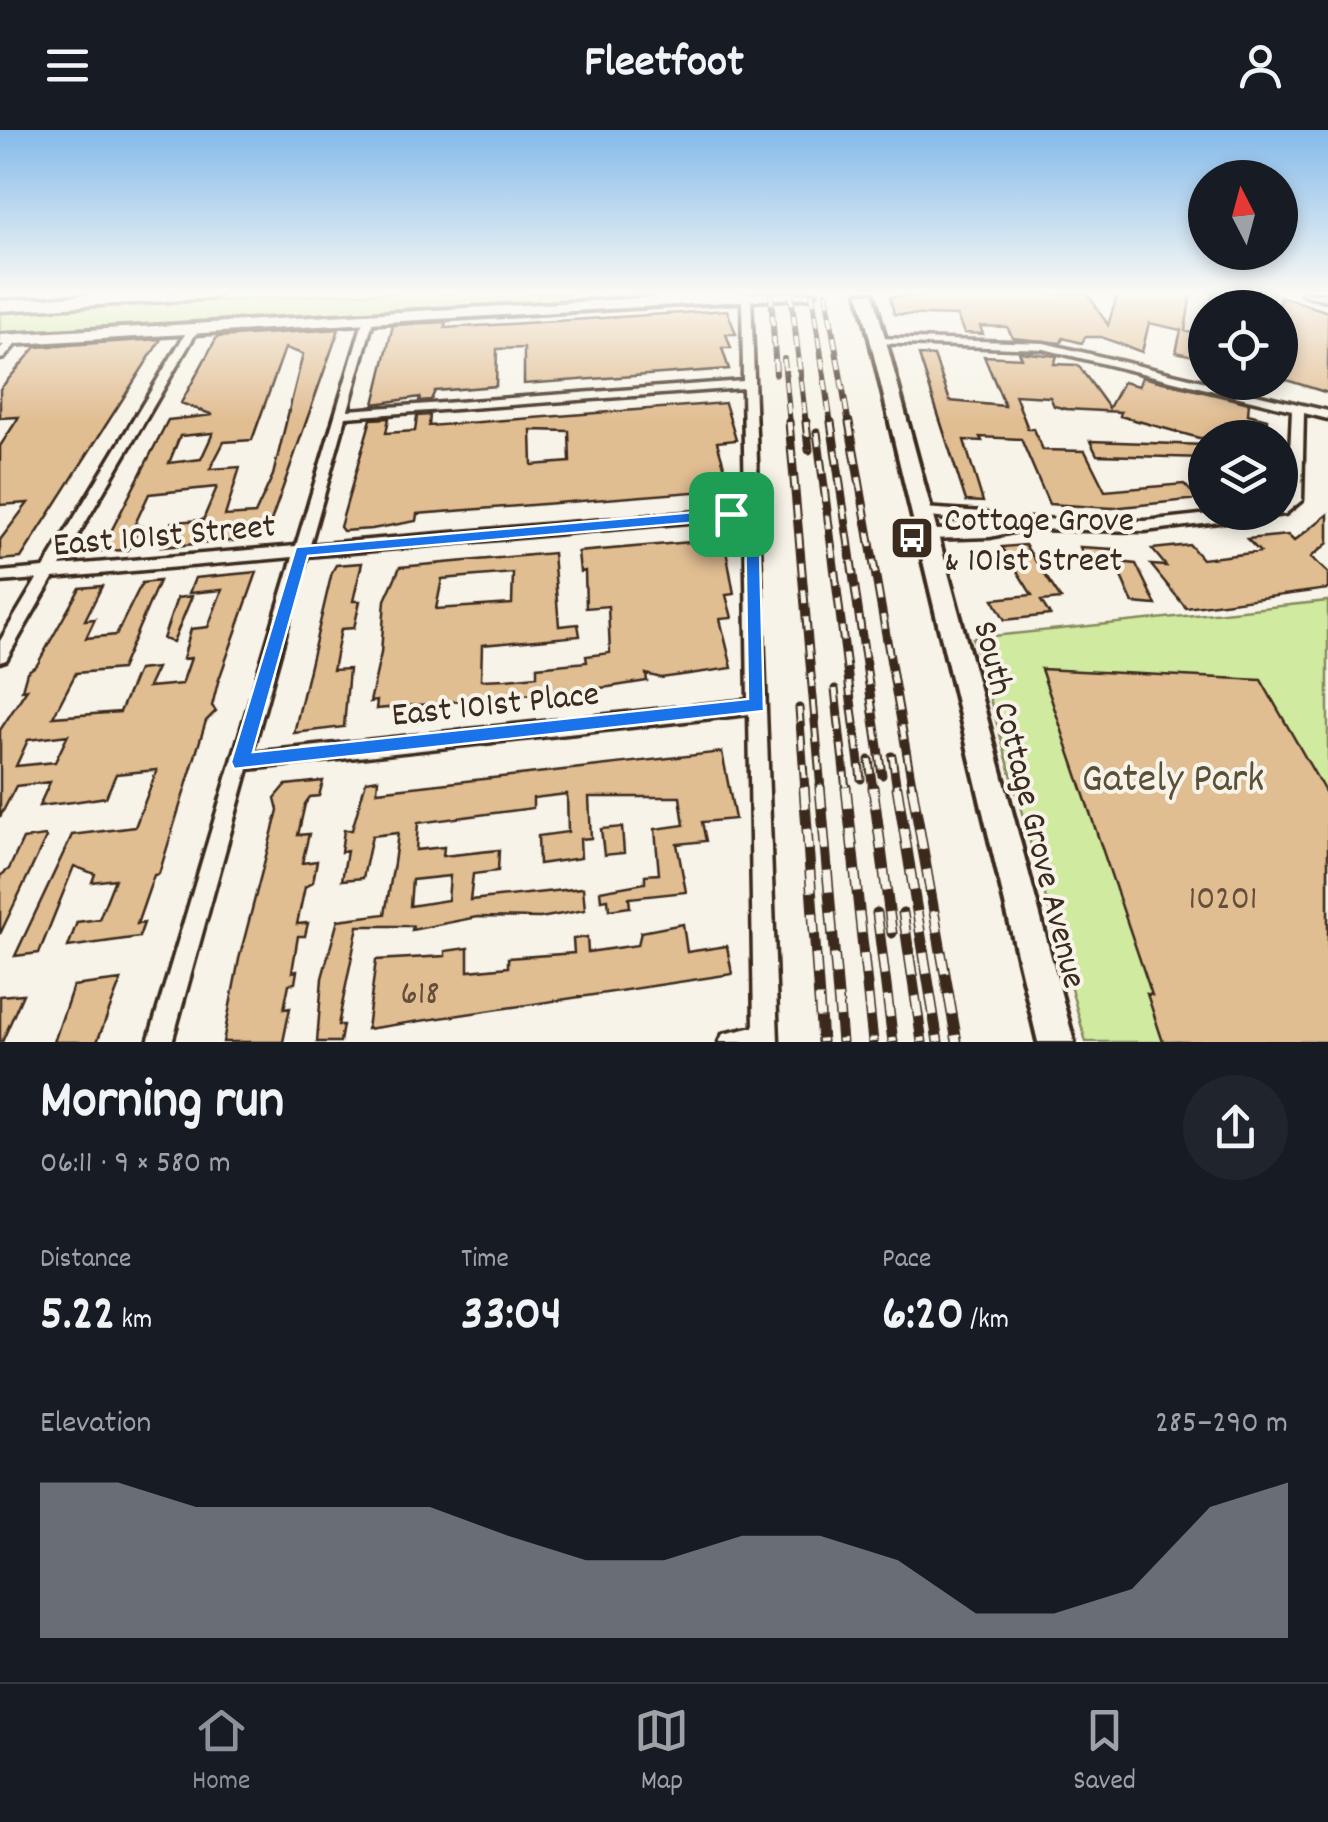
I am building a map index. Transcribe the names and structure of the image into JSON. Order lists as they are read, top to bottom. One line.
{"streets":{"street":["East 101st Street","East 101st Place","South Cottage Grove Avenue"]},"parks":["Gately Park"],"places":{"bus stop":["Cottage Grove & 101st Street"]},"house_numbers":["10201","618"],"north":"top","page":{"header":"Fleetfoot","heading":["Morning run","06:11 · 9 × 580 m"],"stats":[["Distance","5.22 km"],["Time","33:04"],["Pace","6:20 /km"]],"chart":["Elevation","285–290 m"],"tabs":["Home","Map","Saved"]}}
